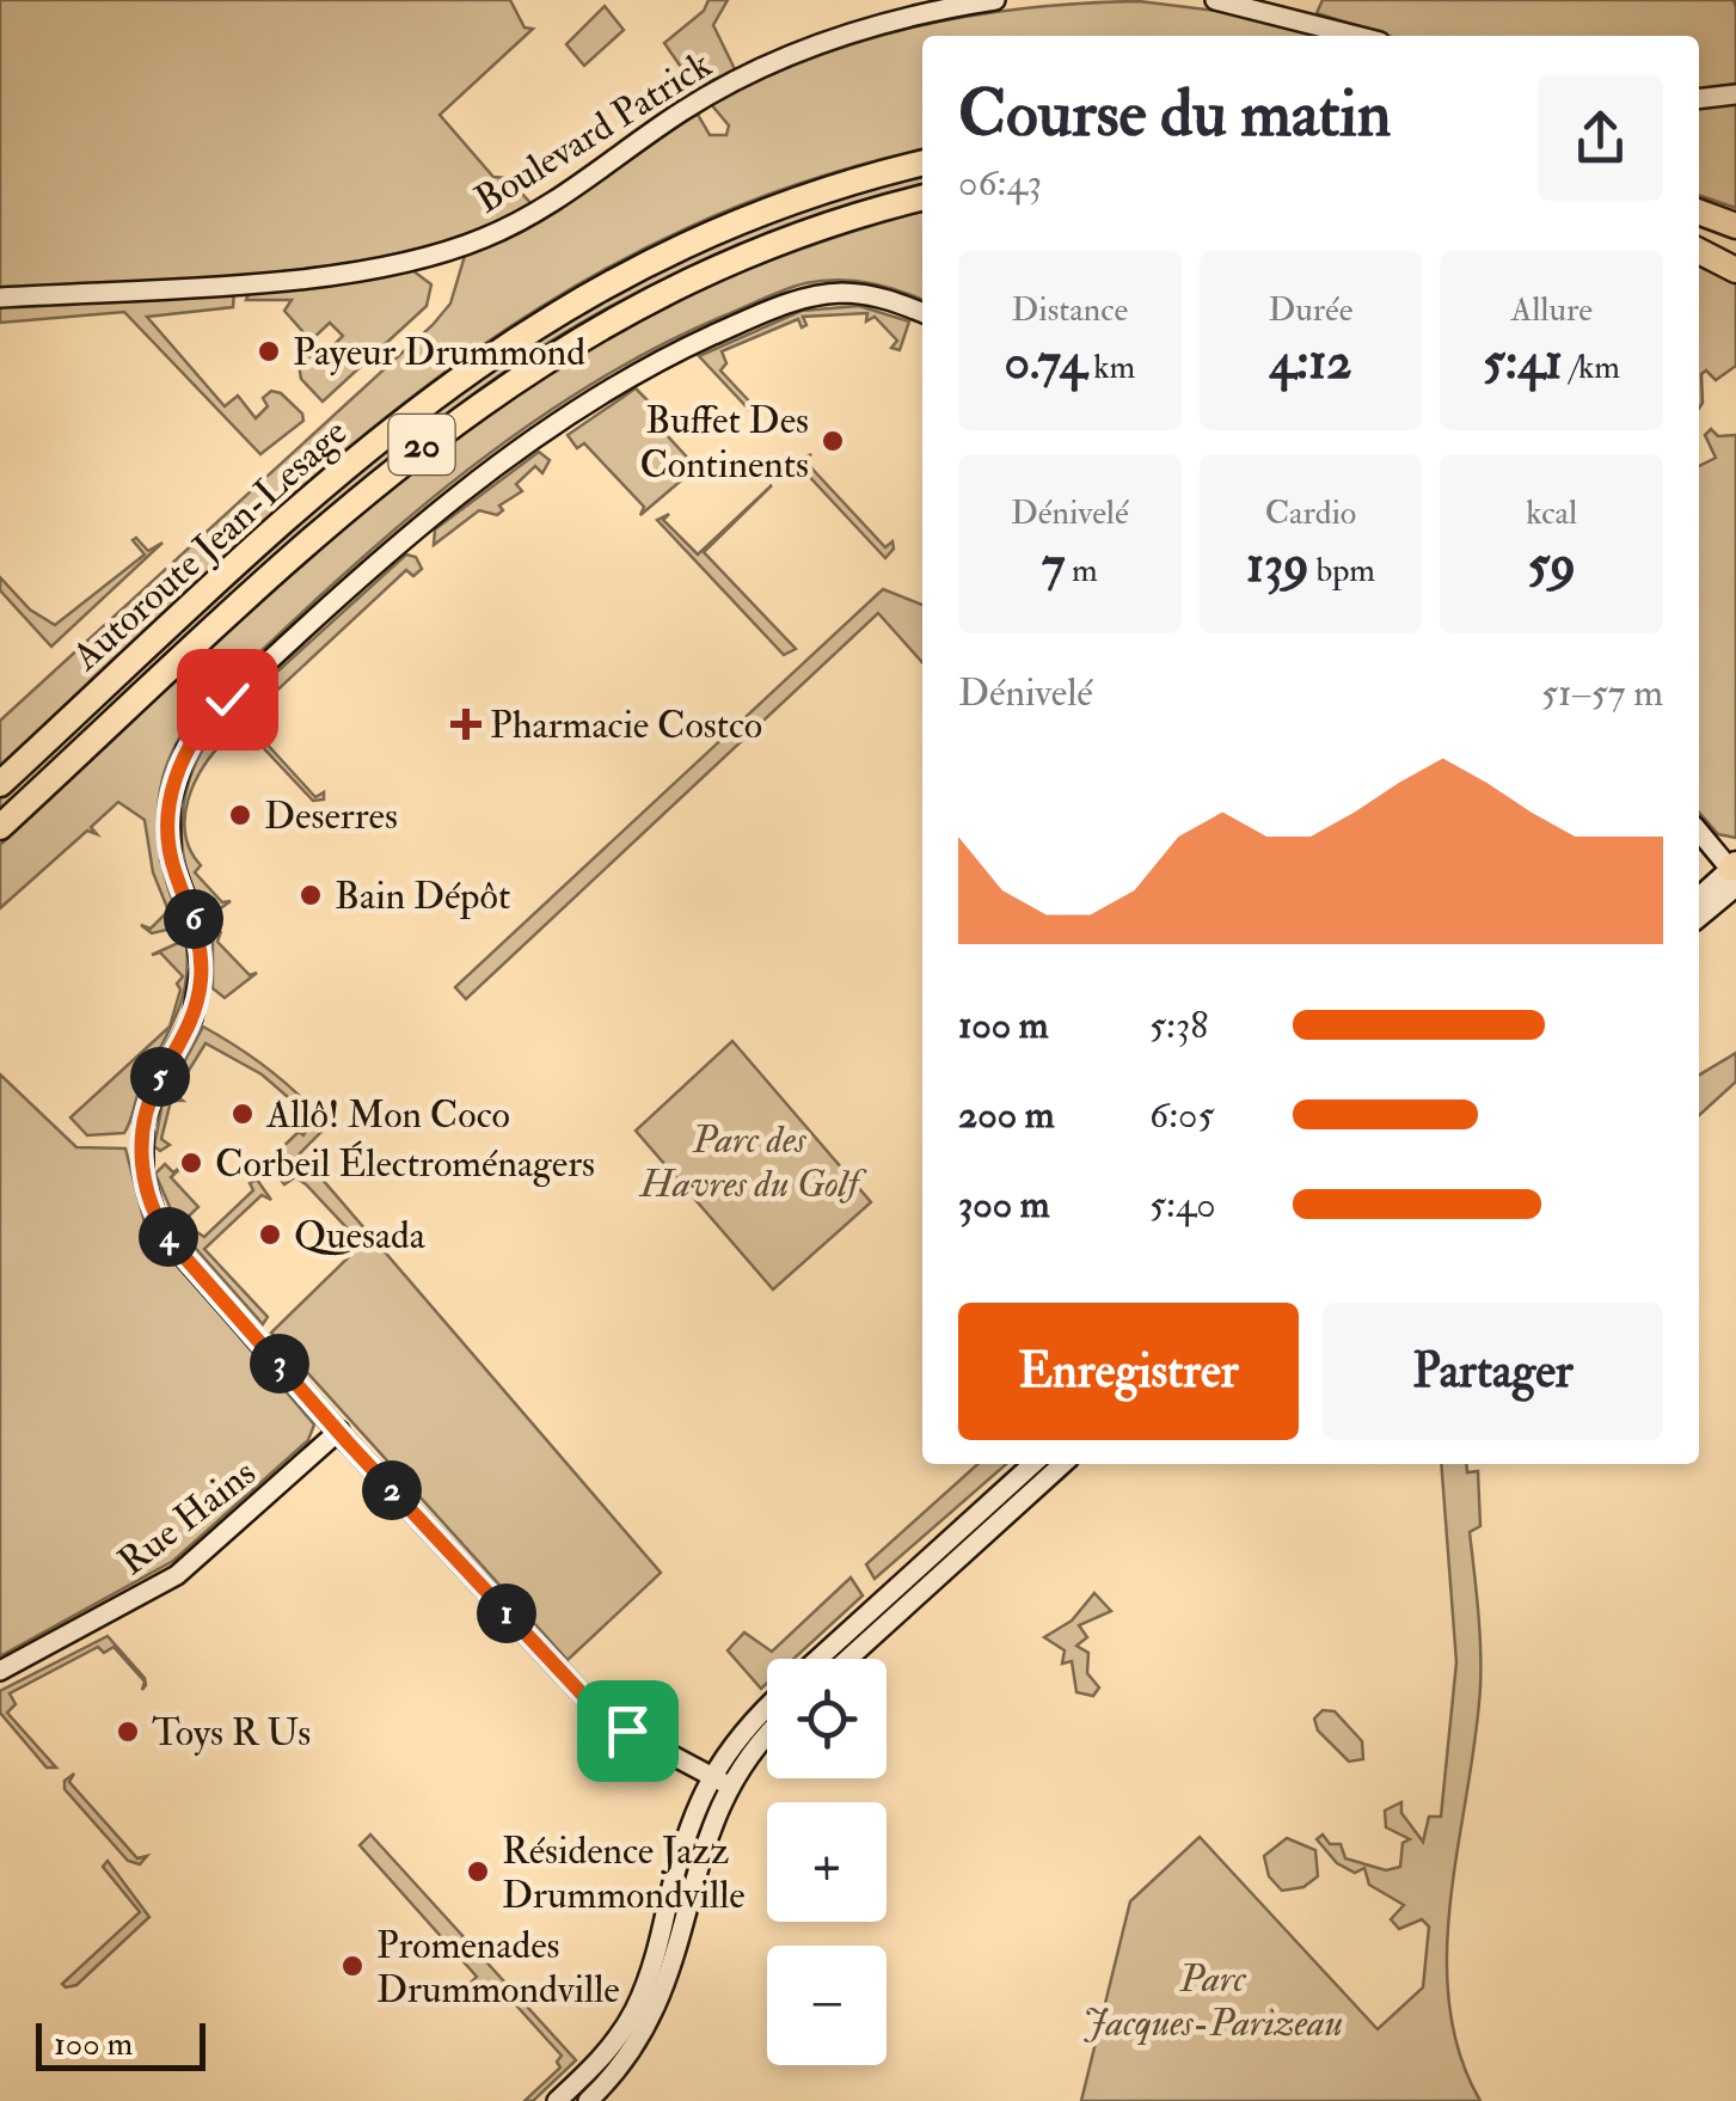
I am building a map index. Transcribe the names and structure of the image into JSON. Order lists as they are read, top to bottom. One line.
{"streets":{"highway":["20","Autoroute Jean-Lesage"],"street":["Boulevard Patrick","Rue Hains"]},"parks":["Parc des Havres du Golf","Parc Jacques-Parizeau"],"places":{"other":["Payeur Drummond","Buffet Des Continents","Deserres","Bain Dépôt","Allô! Mon Coco","Corbeil Électroménagers","Quesada","Toys R Us","Résidence Jazz Drummondville","Promenades Drummondville"],"health":["Pharmacie Costco"]},"scale_bar":"100 m","page":{"heading":["Course du matin","06:43"],"stats":[["Distance","0.74 km"],["Durée","4:12"],["Allure","5:41 /km"],["Dénivelé","7 m"],["Cardio","139 bpm"],["kcal","59"]],"chart":["Dénivelé","51–57 m"],"pins":["6","5","4","3","2","1"],"list":[{"name":"100 m","note":"5:38"},{"name":"200 m","note":"6:05"},{"name":"300 m","note":"5:40"}],"buttons":["Enregistrer","Partager"],"map_buttons":["+","−"],"scale":"100 m"}}
